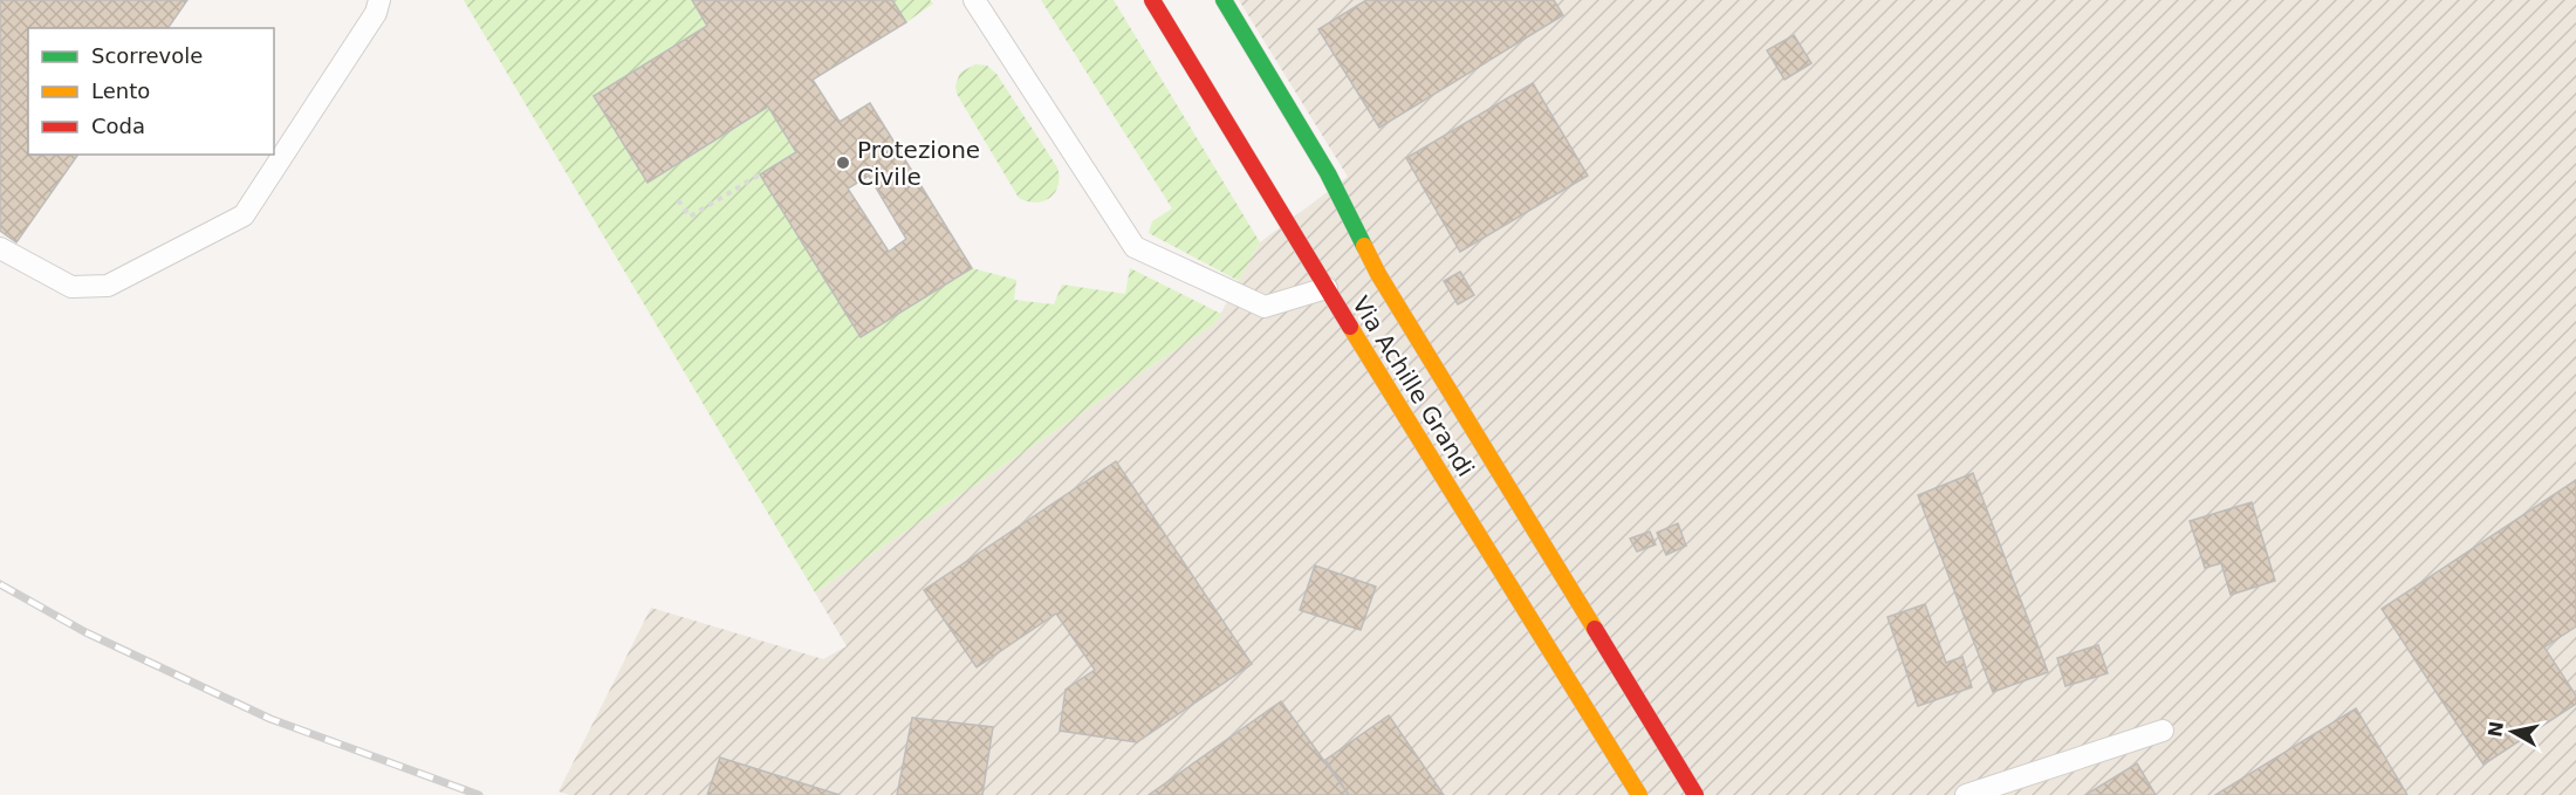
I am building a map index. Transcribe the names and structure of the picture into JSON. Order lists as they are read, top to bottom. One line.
{"streets":{"main road":["Via Achille Grandi"]},"places":["Protezione Civile"],"legend":["Scorrevole","Lento","Coda"],"north":"left"}
